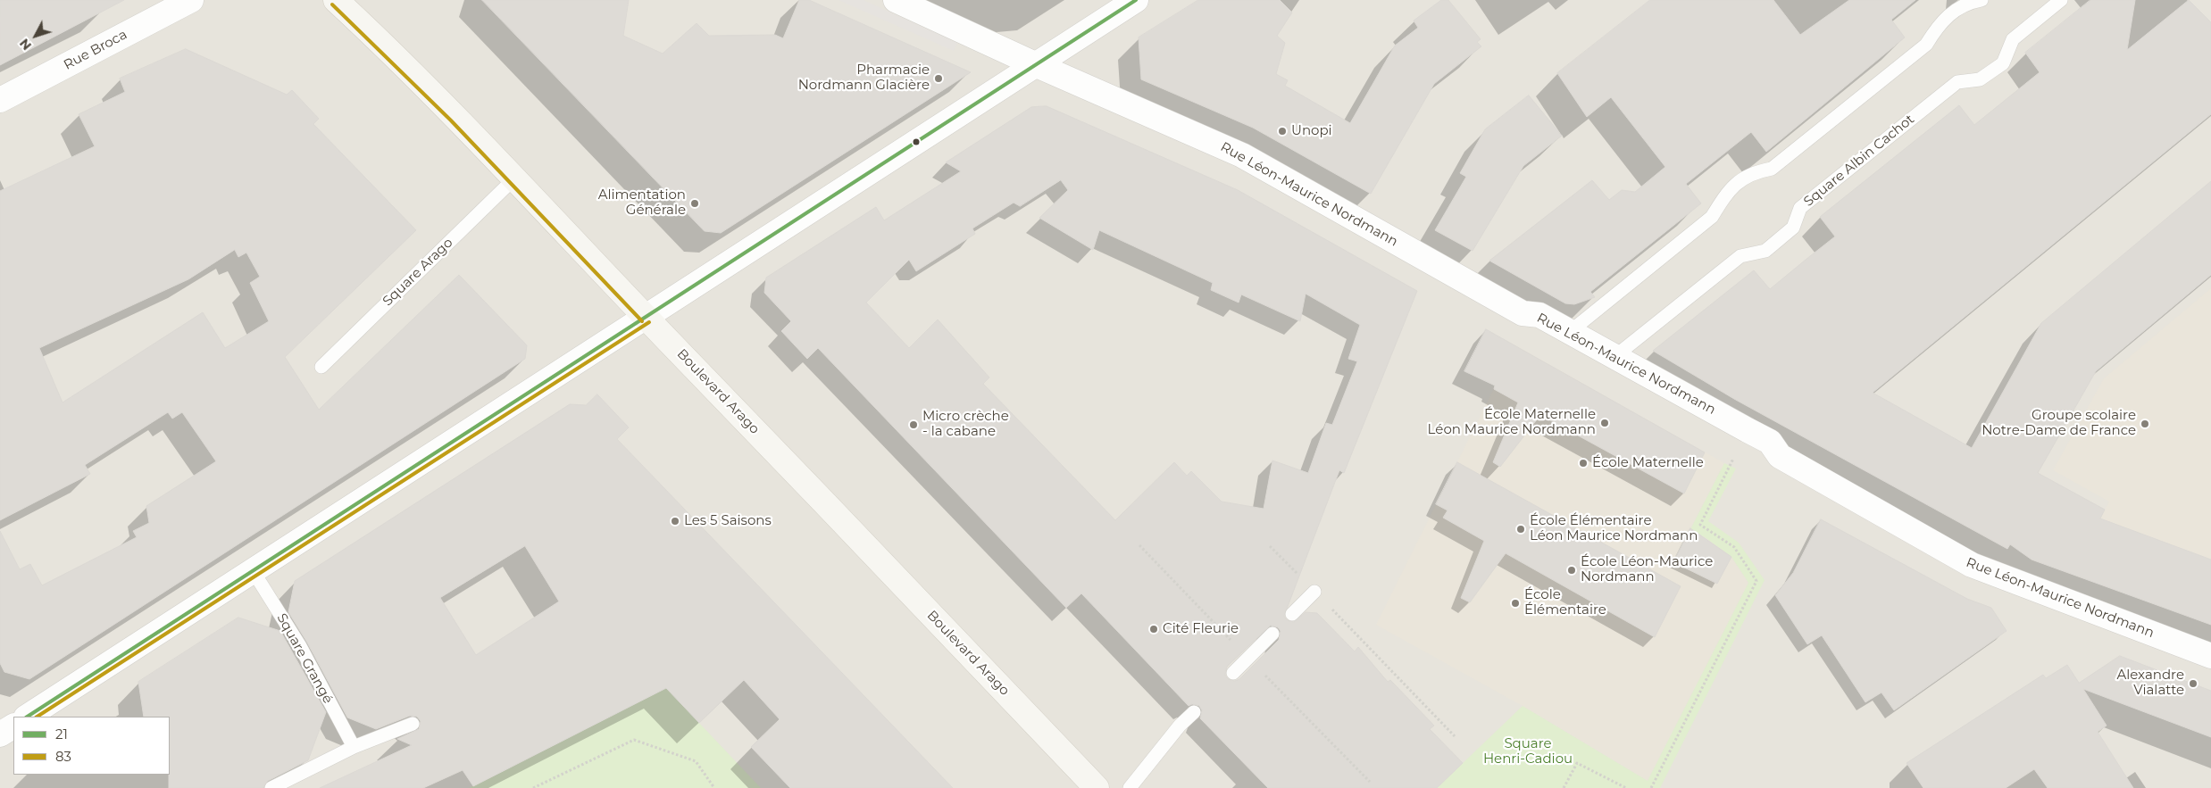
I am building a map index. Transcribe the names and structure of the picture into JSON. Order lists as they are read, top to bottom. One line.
{"streets":{"main road":["Boulevard Arago"],"street":["Rue Broca","Rue Léon-Maurice Nordmann"],"lane":["Square Albin Cachot","Square Arago","Square Grangé"]},"crossings":[["Square Albin Cachot","Rue Léon-Maurice Nordmann"],["Square Arago","Boulevard Arago"]],"parks":["Square Henri-Cadiou"],"places":["Pharmacie Nordmann Glacière","Unopi","Alimentation Générale","École Maternelle Léon Maurice Nordmann","Groupe scolaire Notre-Dame de France","Micro crèche - la cabane","École Maternelle","Les 5 Saisons","École Élémentaire Léon Maurice Nordmann","École Léon-Maurice Nordmann","École Élémentaire","Cité Fleurie","Alexandre Vialatte"],"lines":["transit line 21","transit line 83"],"legend":["21","83"],"north":"bottom left"}
